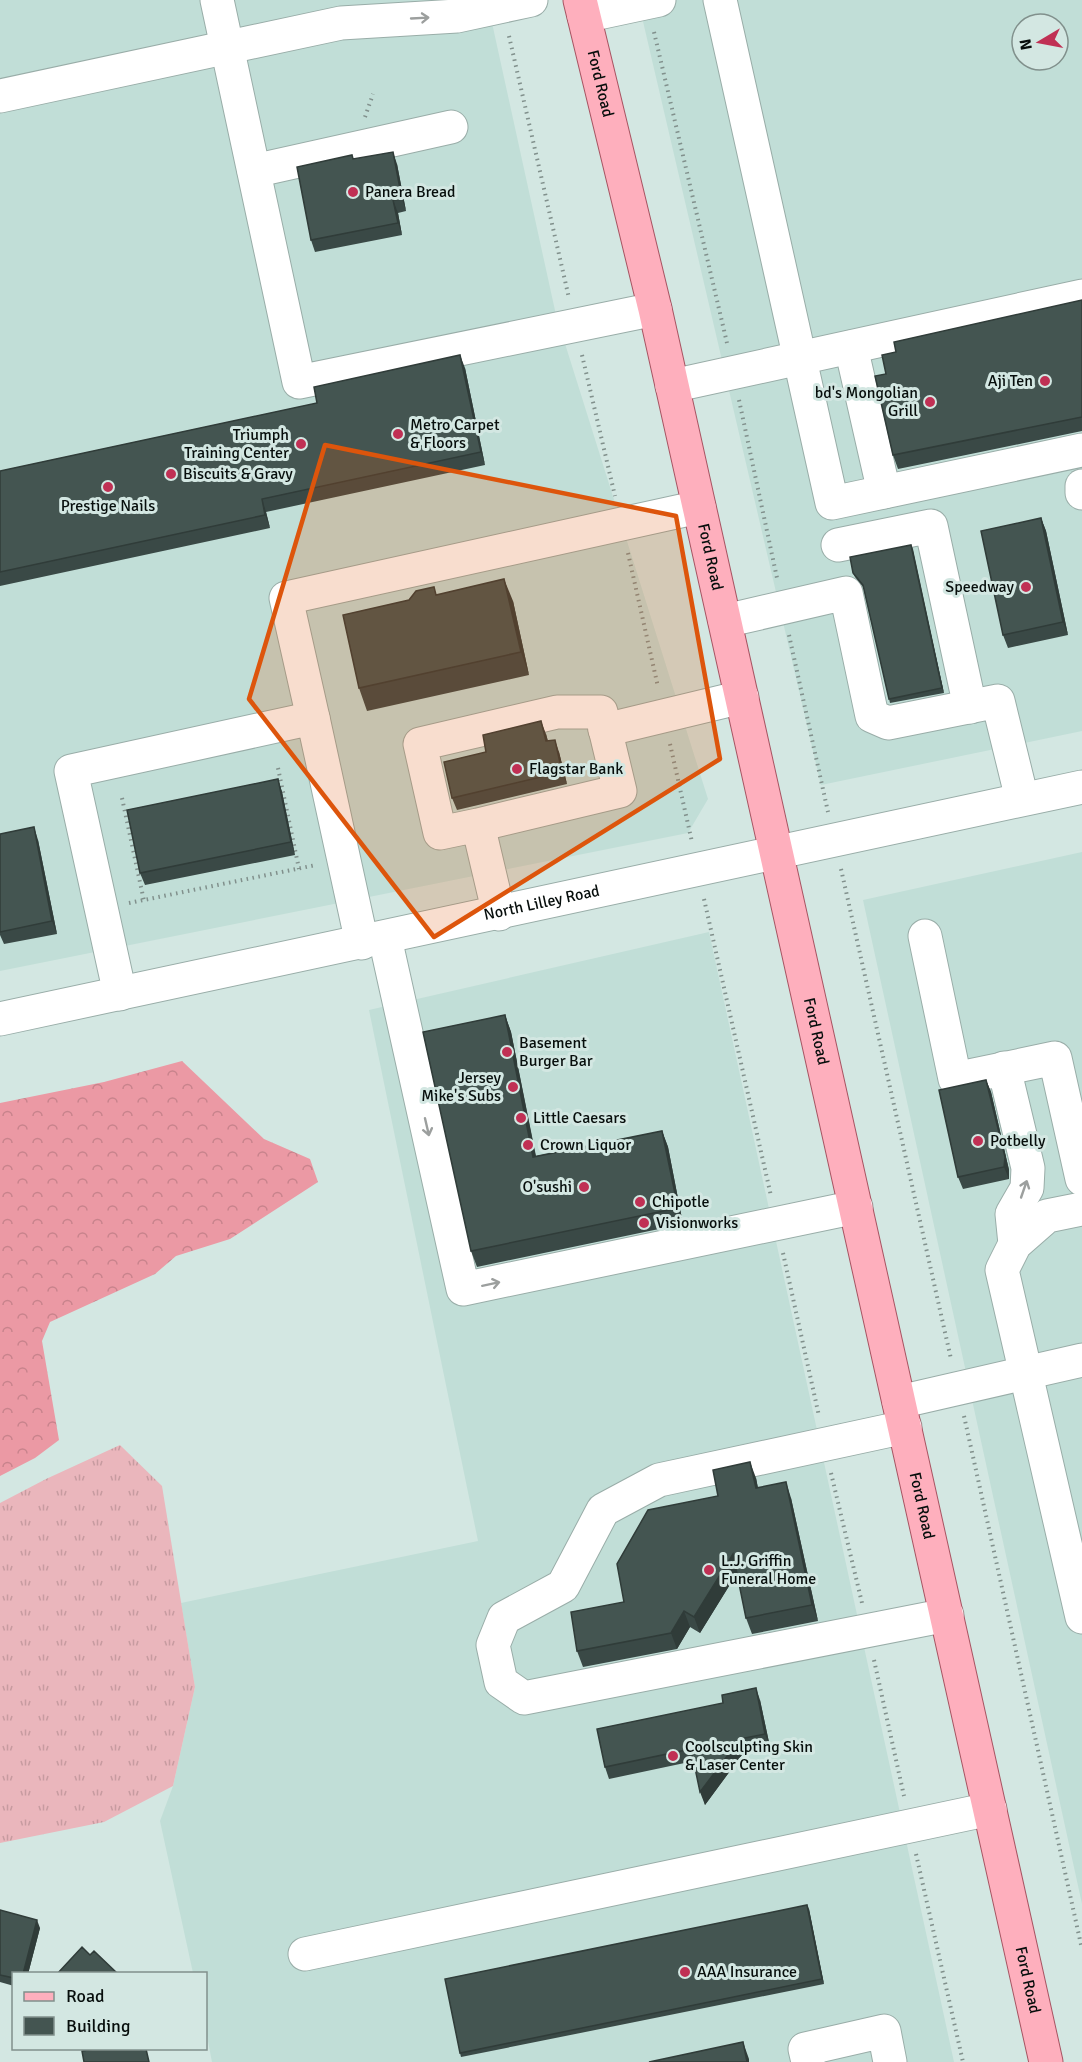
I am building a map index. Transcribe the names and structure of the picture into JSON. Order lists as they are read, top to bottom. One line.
{"streets":{"main road":["Ford Road"],"street":["North Lilley Road"]},"crossings":[["Ford Road","North Lilley Road"]],"places":["Panera Bread","Aji Ten","bd's Mongolian Grill","Metro Carpet & Floors","Triumph Training Center","Biscuits & Gravy","Prestige Nails","Speedway","Flagstar Bank","Basement Burger Bar","Jersey Mike's Subs","Little Caesars","Potbelly","Crown Liquor","O'sushi","Chipotle","Visionworks","L.J. Griffin Funeral Home","Coolsculpting Skin & Laser Center","AAA Insurance"],"legend":["Road","Building"],"north":"left"}
